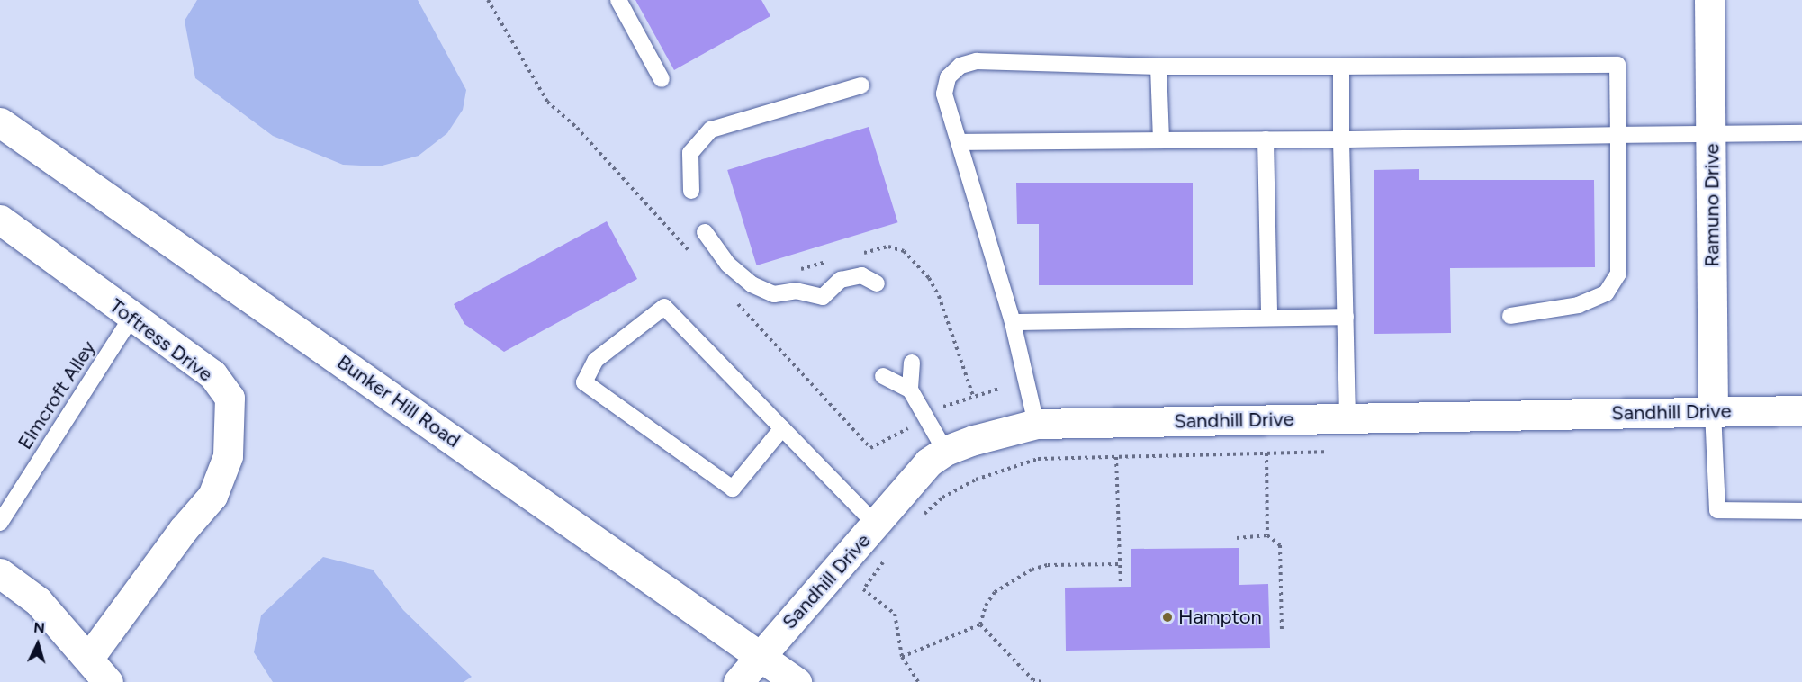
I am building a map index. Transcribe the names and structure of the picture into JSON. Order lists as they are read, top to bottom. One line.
{"streets":{"street":["Ramuno Drive","Toftress Drive","Bunker Hill Road","Sandhill Drive"],"lane":["Elmcroft Alley"]},"crossings":[["Ramuno Drive","Sandhill Drive"],["Toftress Drive","Elmcroft Alley"],["Bunker Hill Road","Sandhill Drive"]],"places":["Hampton"],"north":"top"}
